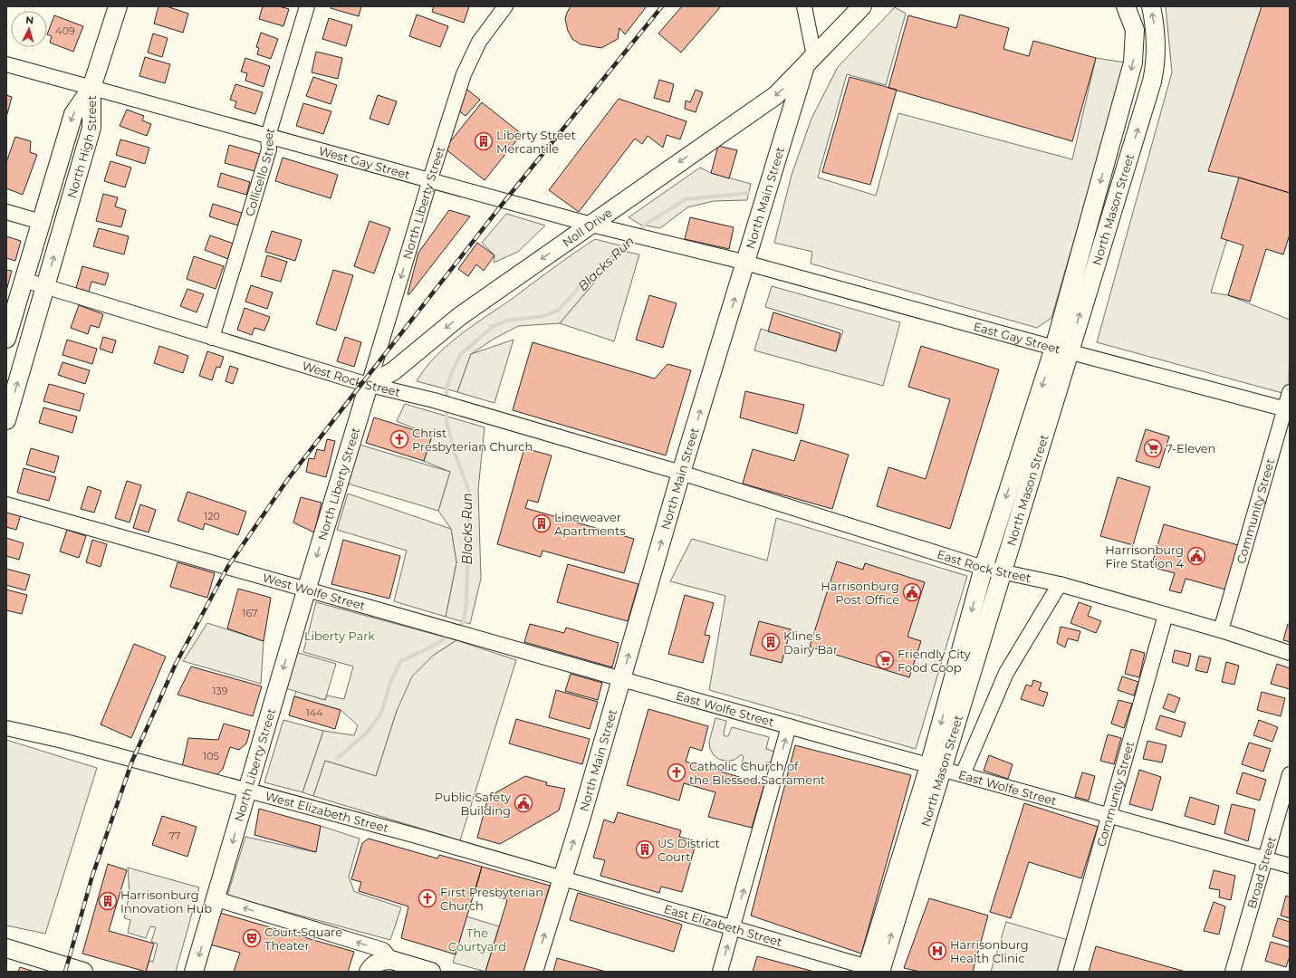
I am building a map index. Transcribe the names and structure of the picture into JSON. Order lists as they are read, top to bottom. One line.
{"streets":{"main road":["North High Street","North Main Street","North Liberty Street","North Mason Street","Noll Drive"],"street":["West Gay Street","Collicello Street","East Gay Street","West Rock Street","Community Street","East Rock Street","West Wolfe Street","East Wolfe Street","West Elizabeth Street","Broad Street","East Elizabeth Street"]},"crossings":[["North High Street","West Gay Street"],["North High Street","West Rock Street"],["West Gay Street","Collicello Street"],["West Gay Street","North Main Street"],["West Gay Street","North Liberty Street"],["West Gay Street","Noll Drive"],["West Gay Street","East Gay Street"],["Collicello Street","West Rock Street"],["North Main Street","Noll Drive"],["North Main Street","East Gay Street"],["North Main Street","West Rock Street"],["North Main Street","East Rock Street"],["North Main Street","West Wolfe Street"],["North Main Street","East Wolfe Street"],["North Main Street","West Elizabeth Street"],["North Main Street","East Elizabeth Street"],["North Liberty Street","Noll Drive"],["North Liberty Street","West Rock Street"],["North Liberty Street","West Wolfe Street"],["North Liberty Street","West Elizabeth Street"],["North Mason Street","East Gay Street"],["North Mason Street","East Rock Street"],["North Mason Street","East Wolfe Street"],["North Mason Street","East Elizabeth Street"],["Noll Drive","West Rock Street"],["East Gay Street","Community Street"],["West Rock Street","East Rock Street"],["Community Street","East Rock Street"],["Community Street","East Wolfe Street"],["West Wolfe Street","East Wolfe Street"],["East Wolfe Street","Broad Street"],["West Elizabeth Street","East Elizabeth Street"]],"one_way":["North Main Street","North Liberty Street","Noll Drive"],"water":["Blacks Run"],"parks":["Liberty Park","The Courtyard"],"places":{"building":["Liberty Street Mercantile","Lineweaver Apartments","Kline's Dairy Bar","US District Court","Harrisonburg Innovation Hub"],"church":["Christ Presbyterian Church","Catholic Church of the Blessed Sacrament","First Presbyterian Church"],"supermarket":["7-Eleven","Friendly City Food Coop"],"public building":["Harrisonburg Fire Station 4","Harrisonburg Post Office","Public Safety Building"],"theatre":["Court Square Theater"],"hospital":["Harrisonburg Health Clinic"]},"house_numbers":["409","120","167","139","144","105","77"],"north":"top"}
